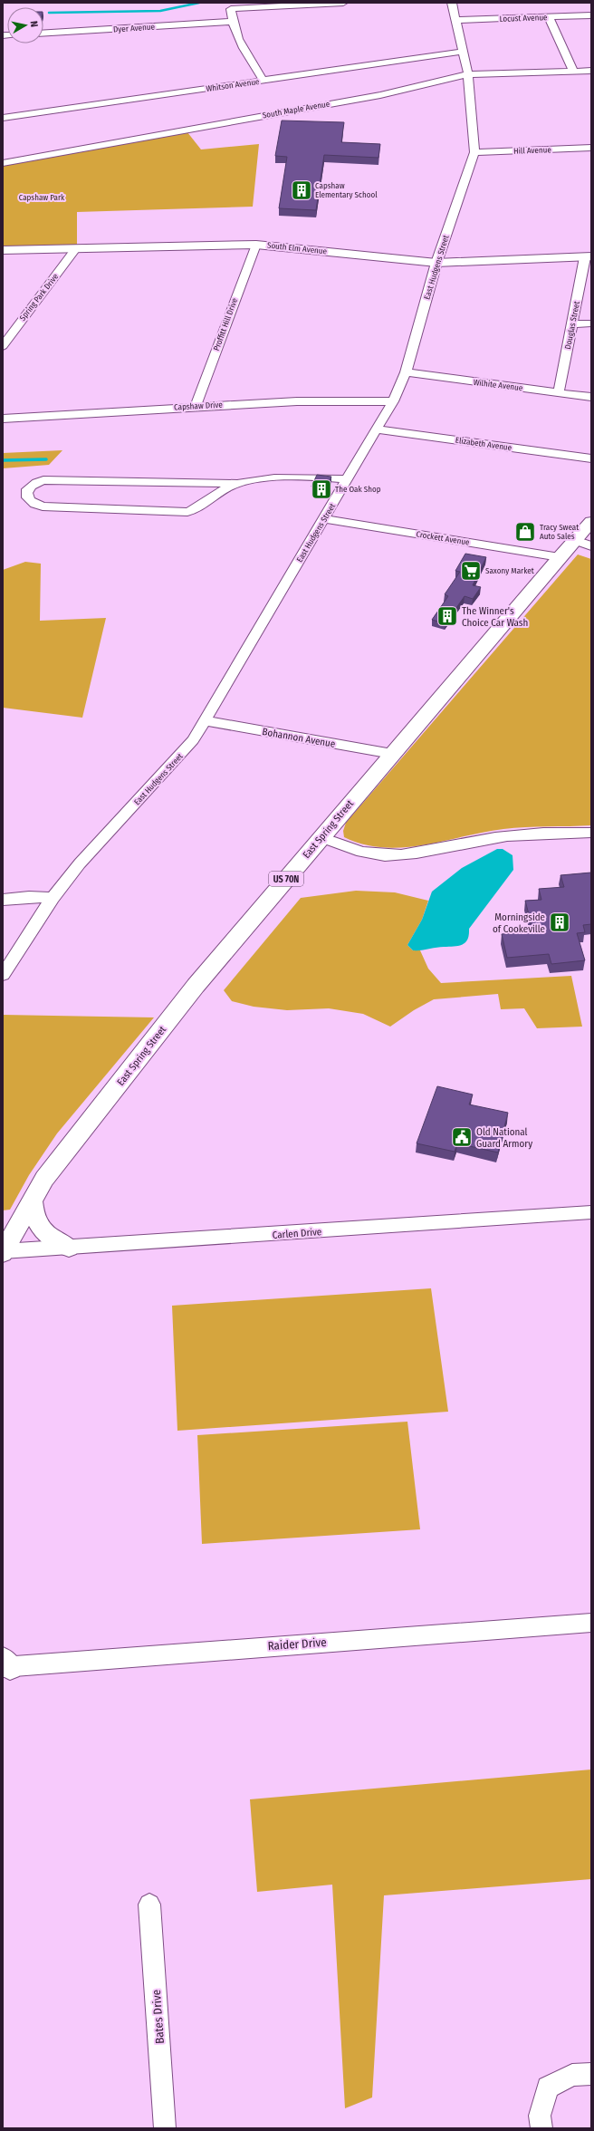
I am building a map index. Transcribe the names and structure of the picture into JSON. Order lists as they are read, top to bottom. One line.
{"streets":{"main road":["South Elm Avenue","East Spring Street","US 70N"],"street":["Locust Avenue","Dyer Avenue","Whitson Avenue","South Maple Avenue","Hill Avenue","East Hudgens Street","Spring Park Drive","Proffitt Hill Drive","Douglas Street","Wilhite Avenue","Capshaw Drive","Elizabeth Avenue","Crockett Avenue","Bohannon Avenue","Carlen Drive","Raider Drive","Bates Drive"]},"crossings":[["Locust Avenue","East Hudgens Street"],["Whitson Avenue","East Hudgens Street"],["South Maple Avenue","East Hudgens Street"],["Hill Avenue","East Hudgens Street"],["South Elm Avenue","East Hudgens Street"],["South Elm Avenue","Spring Park Drive"],["South Elm Avenue","Proffitt Hill Drive"],["South Elm Avenue","Douglas Street"],["East Hudgens Street","Wilhite Avenue"],["East Hudgens Street","Capshaw Drive"],["East Hudgens Street","Elizabeth Avenue"],["East Hudgens Street","Crockett Avenue"],["East Hudgens Street","Bohannon Avenue"],["Proffitt Hill Drive","Capshaw Drive"],["Douglas Street","Wilhite Avenue"],["Crockett Avenue","East Spring Street"],["Bohannon Avenue","East Spring Street"],["East Spring Street","Carlen Drive"]],"parks":["Capshaw Park"],"places":{"building":["Capshaw Elementary School","The Oak Shop","The Winner's Choice Car Wash","Morningside of Cookeville"],"shop":["Tracy Sweat Auto Sales"],"supermarket":["Saxony Market"],"public building":["Old National Guard Armory"]},"north":"right"}
